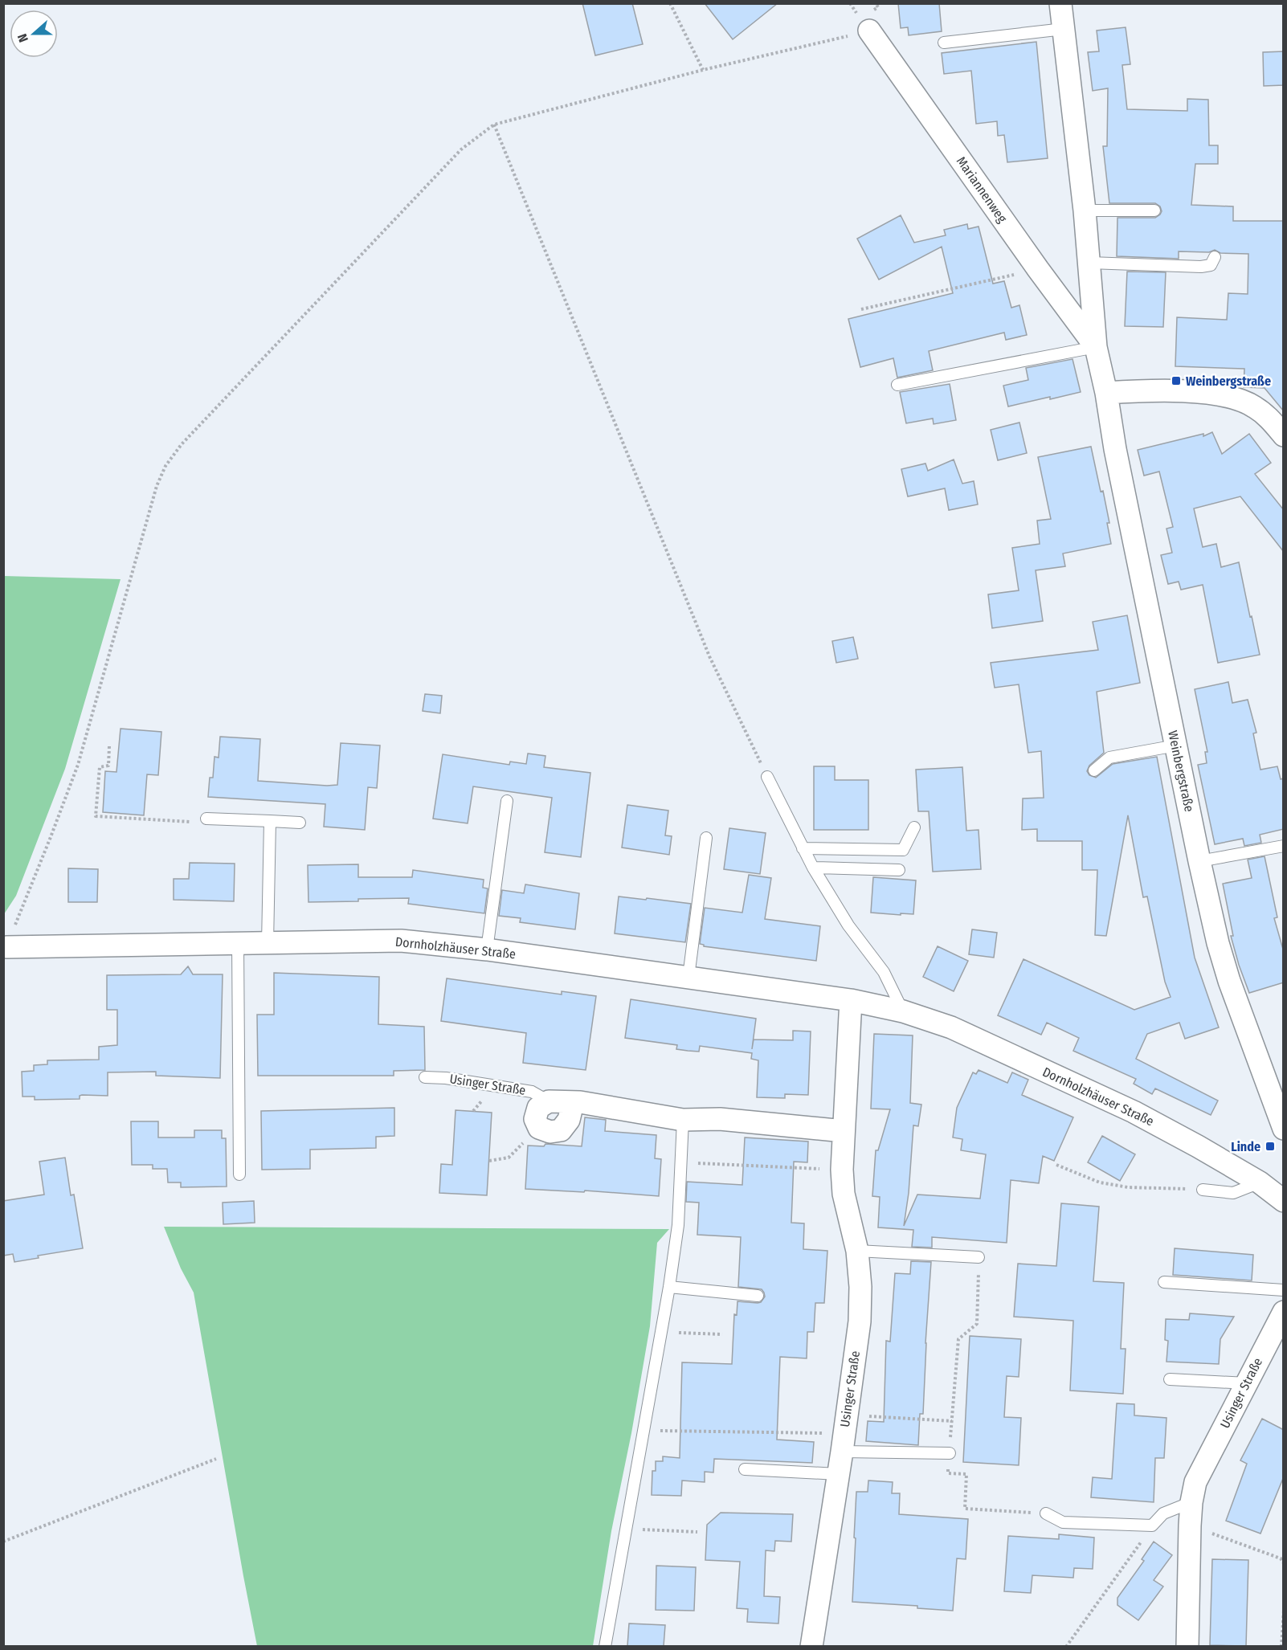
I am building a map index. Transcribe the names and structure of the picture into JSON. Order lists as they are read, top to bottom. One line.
{"streets":{"street":["Mariannenweg","Weinbergstraße","Dornholzhäuser Straße","Usinger Straße"]},"crossings":[["Mariannenweg","Weinbergstraße"],["Dornholzhäuser Straße","Usinger Straße"]],"places":{"transit":["Weinbergstraße","Linde"]},"north":"left"}
